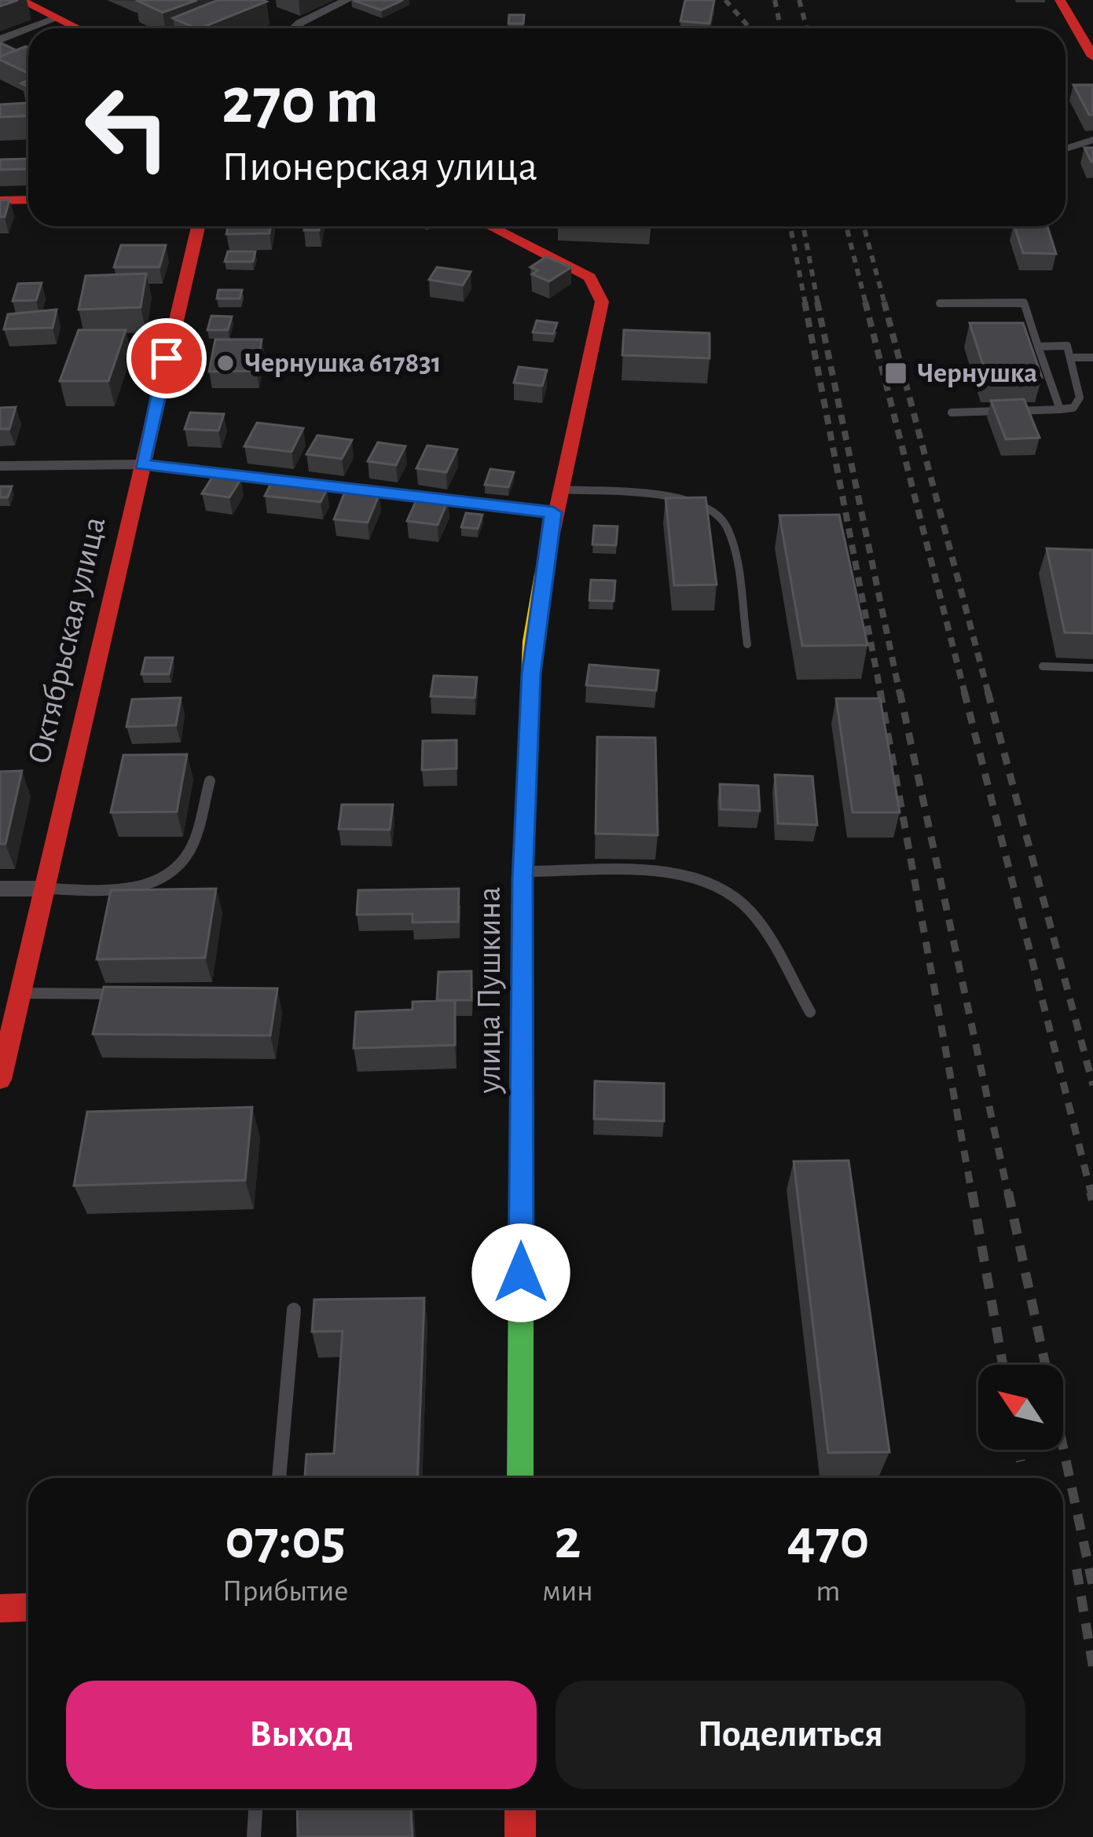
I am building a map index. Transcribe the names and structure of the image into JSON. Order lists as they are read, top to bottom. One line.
{"streets":{"main road":["Октябрьская улица","улица Пушкина"]},"places":{"other":["Чернушка 617831"],"transit":["Чернушка"]},"north":"top left","page":{"turn":["270 m","Пионерская улица"],"eta":["07:05","Прибытие","2","мин","470","m"],"buttons":["Выход","Поделиться"]}}
